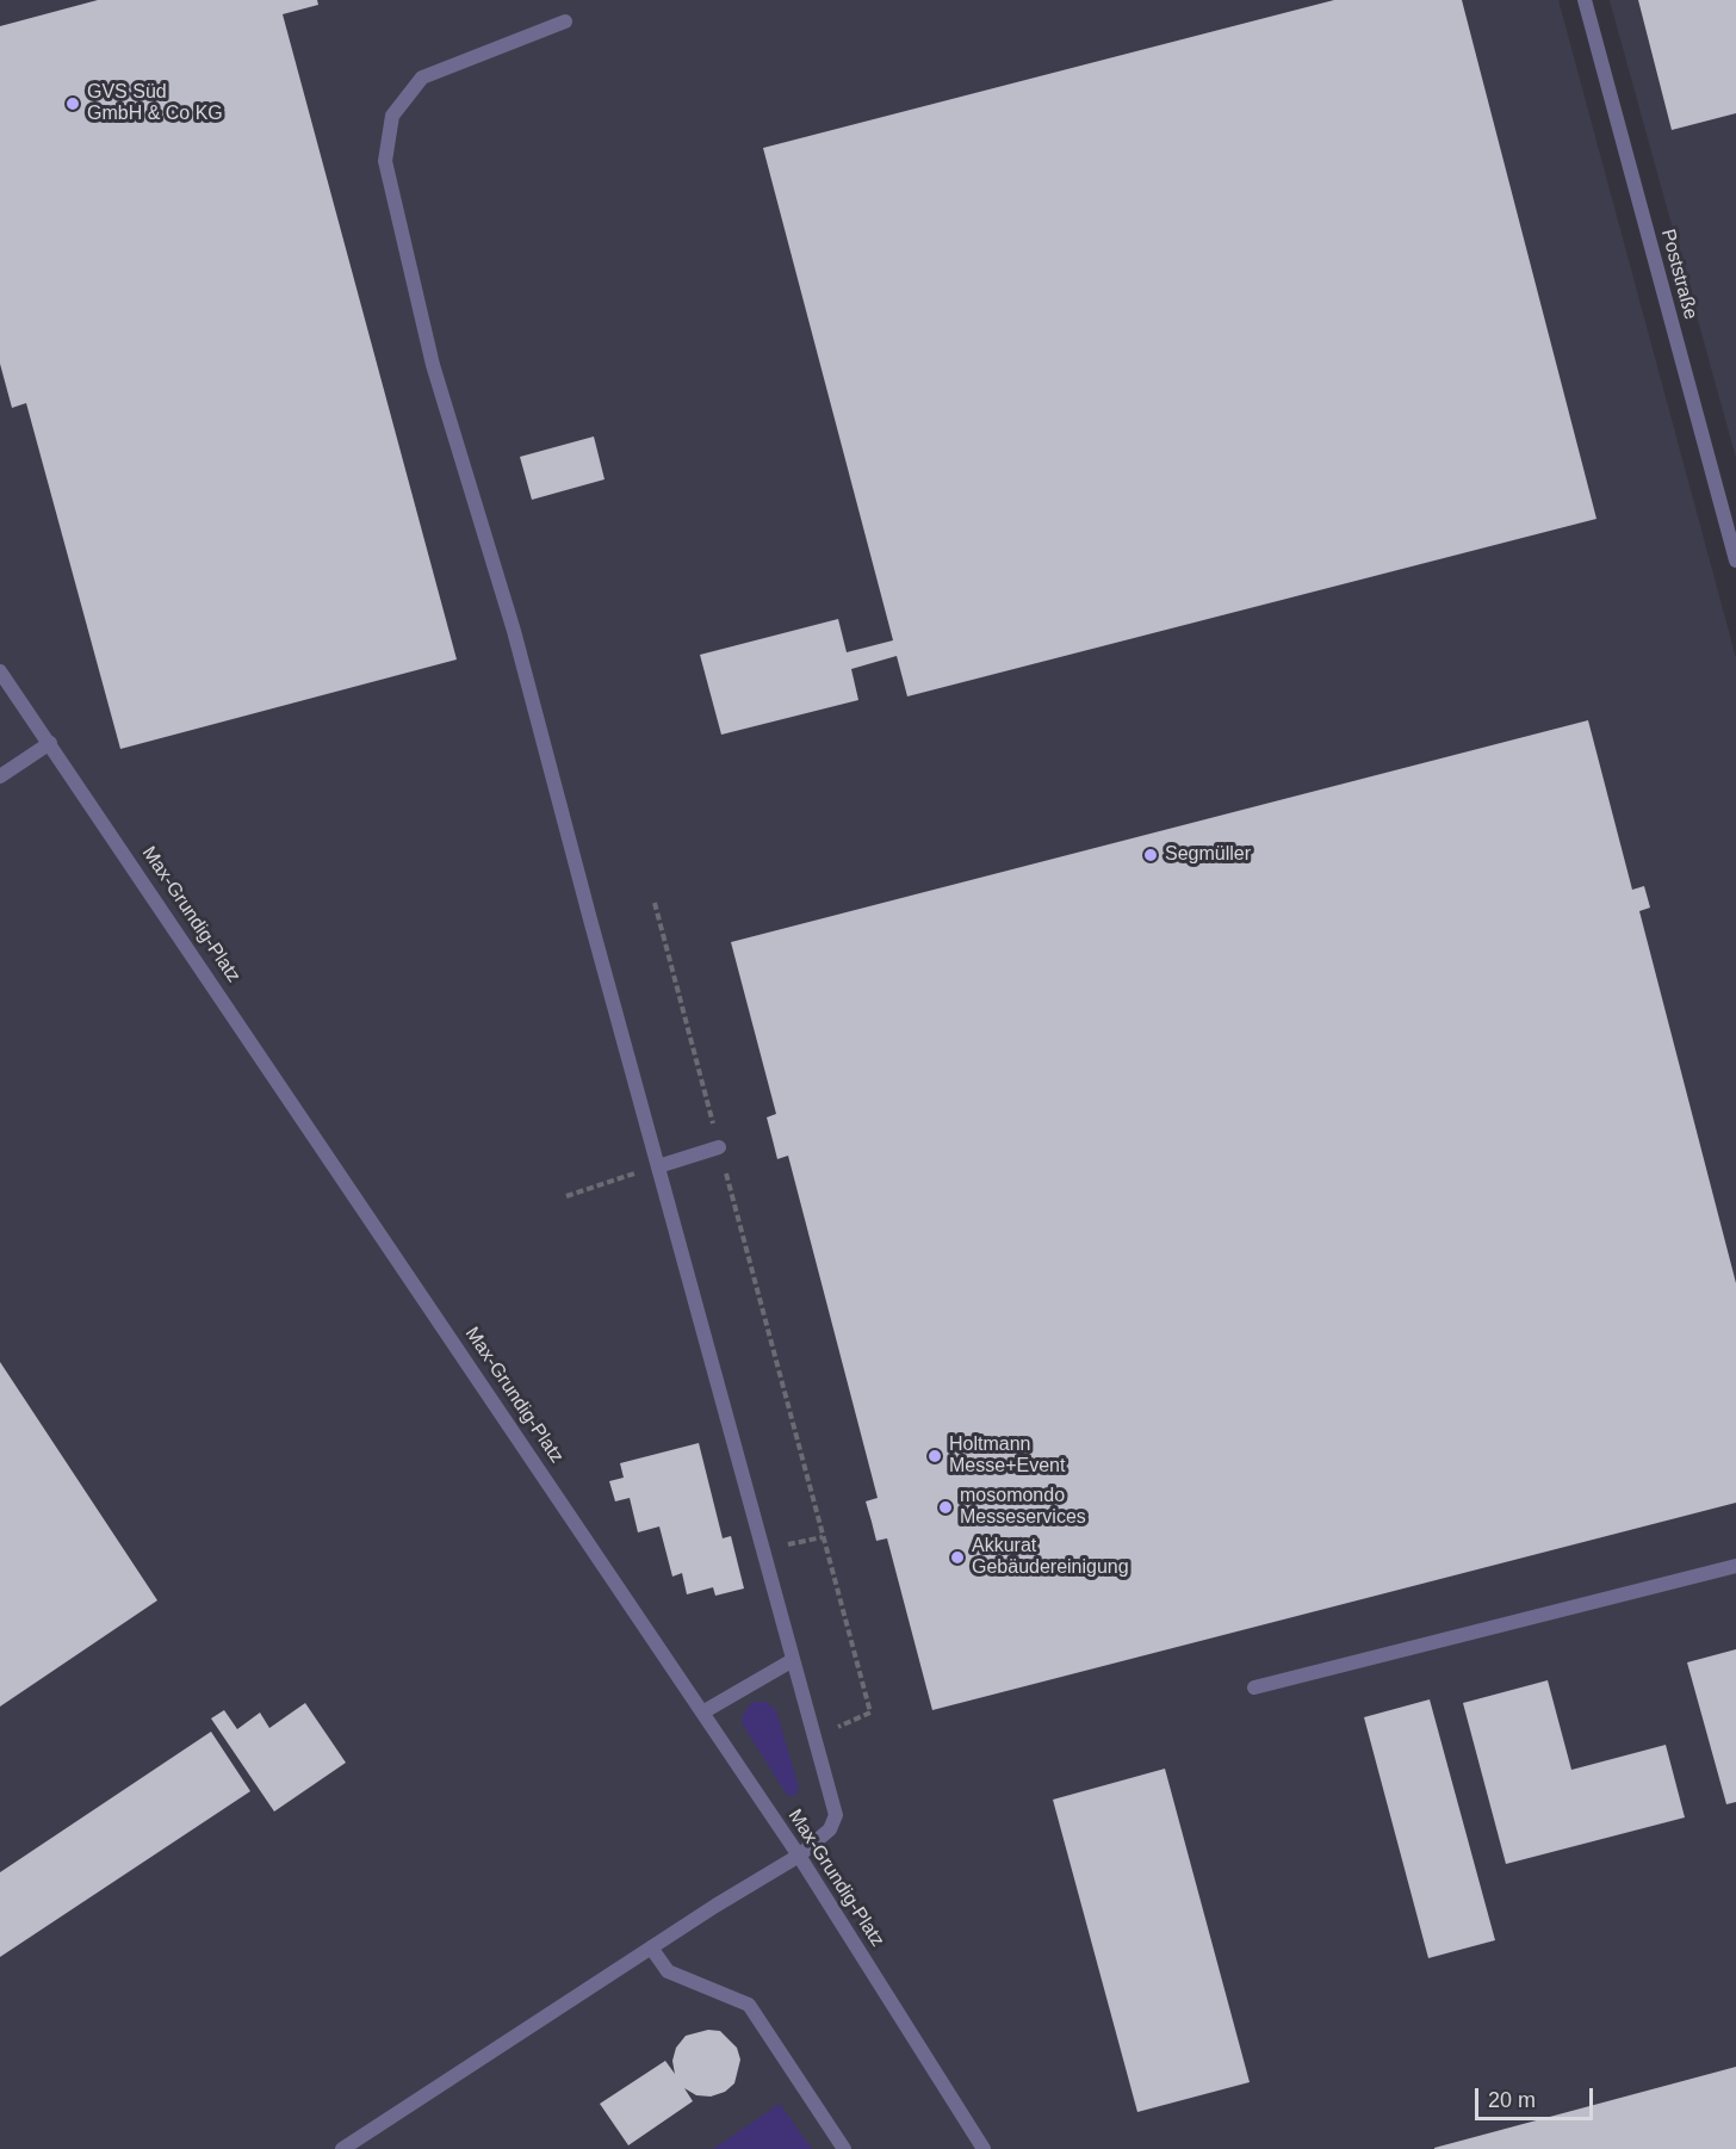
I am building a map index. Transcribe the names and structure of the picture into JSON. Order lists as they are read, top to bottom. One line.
{"streets":{"street":["Poststraße","Max-Grundig-Platz"]},"places":["GVS Süd GmbH & Co KG","Segmüller","Holtmann Messe+Event","mosomondo Messeservices","Akkurat Gebäudereinigung"],"scale_bar":"20 m"}
